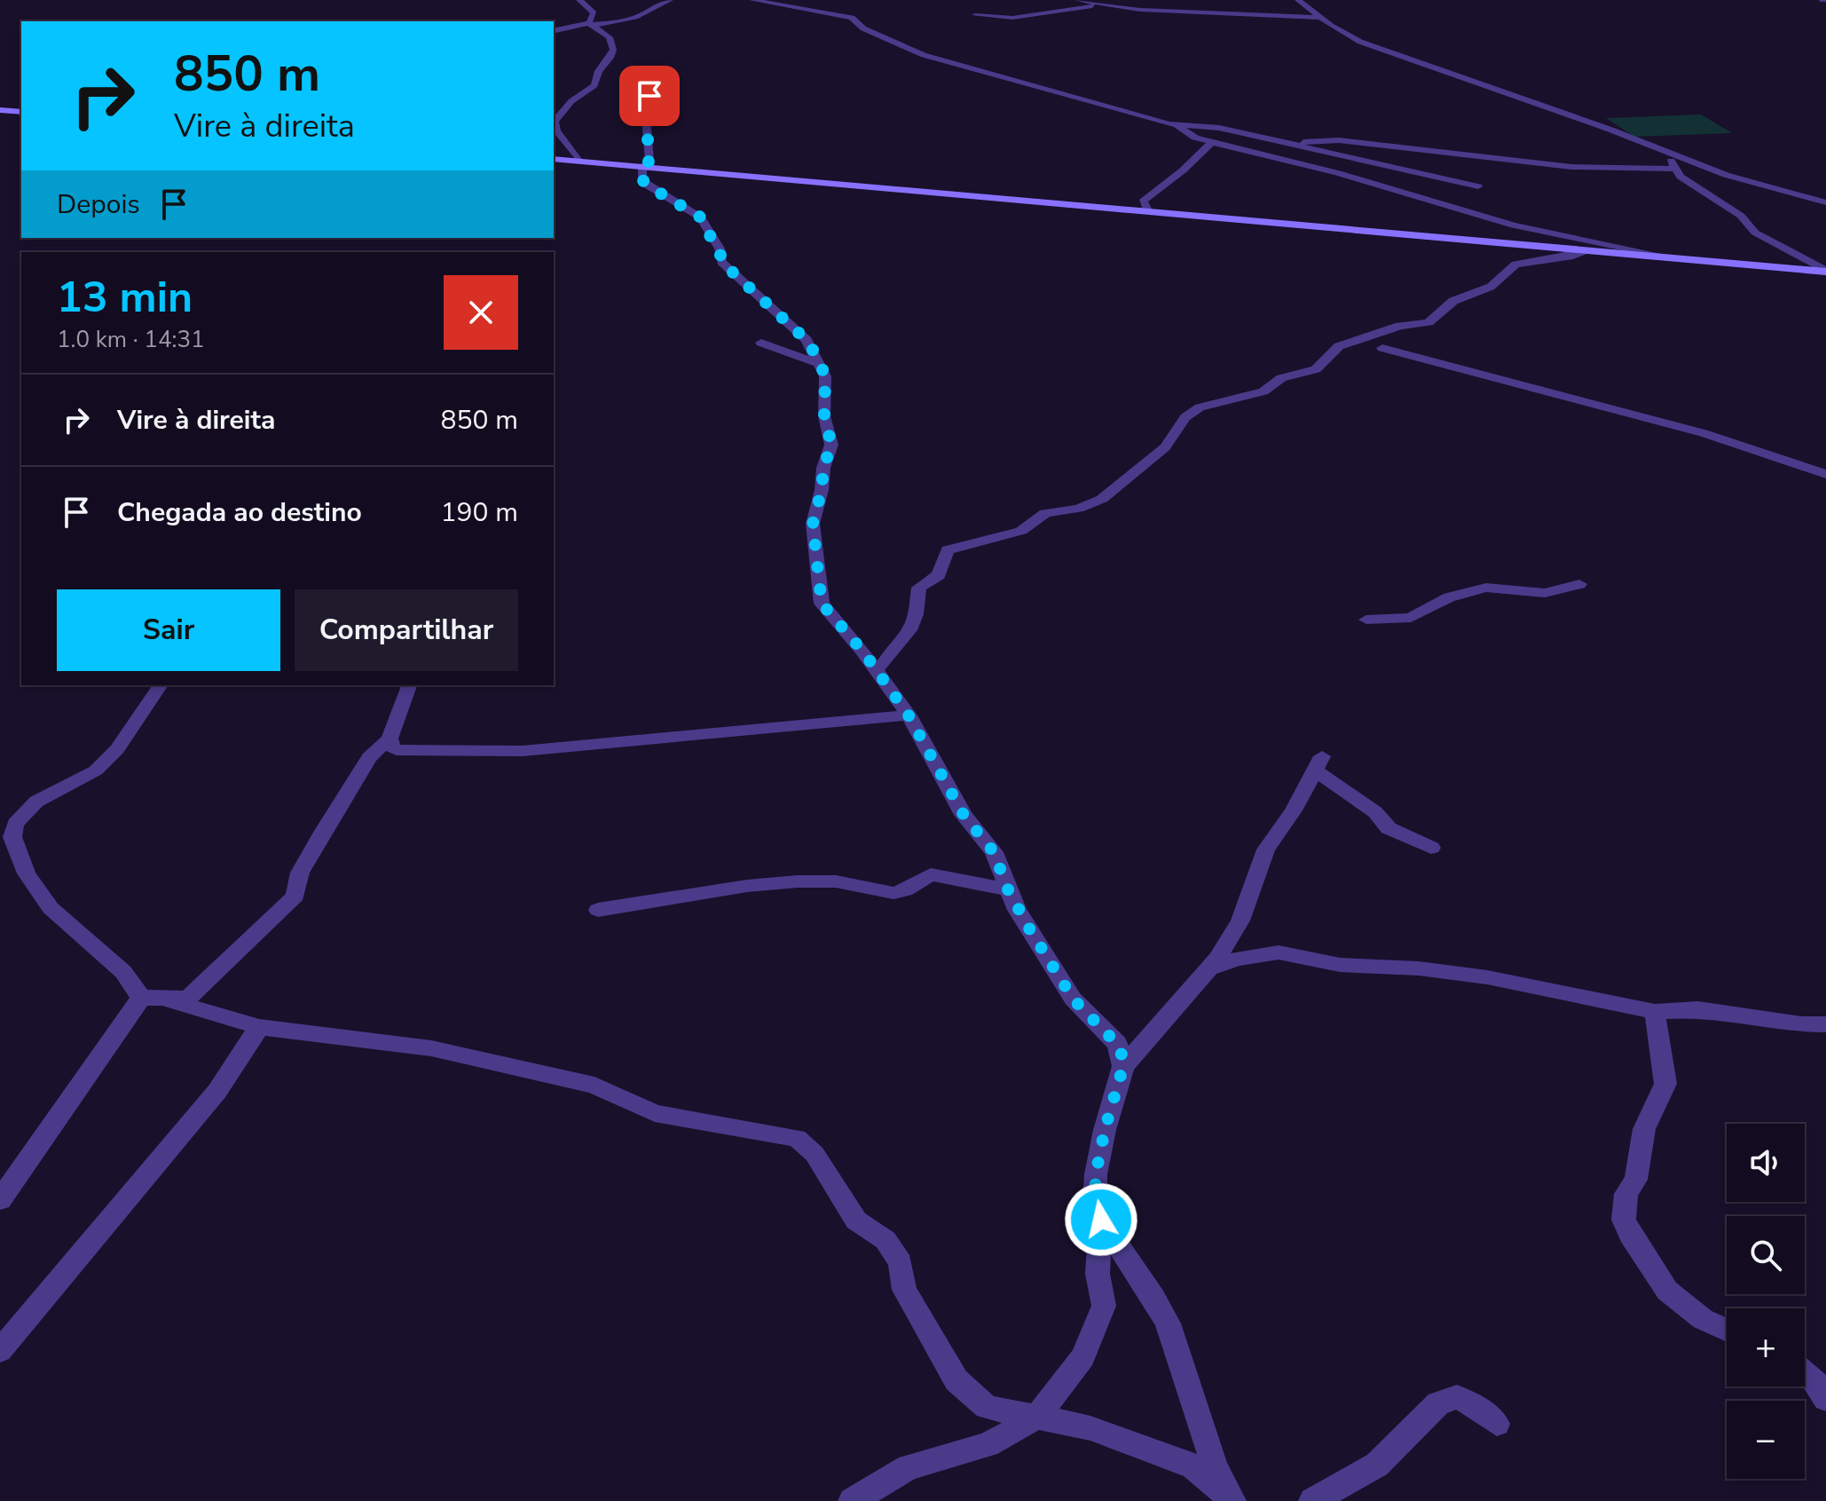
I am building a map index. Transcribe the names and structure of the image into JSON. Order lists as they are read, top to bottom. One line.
{"page":{"turn":["850 m","Vire à direita"],"then":"Depois","heading":["13 min","1.0 km · 14:31"],"list":[{"name":"Vire à direita","value":"850 m"},{"name":"Chegada ao destino","value":"190 m"}],"buttons":["Sair","Compartilhar"],"map_buttons":["+","−"]}}
